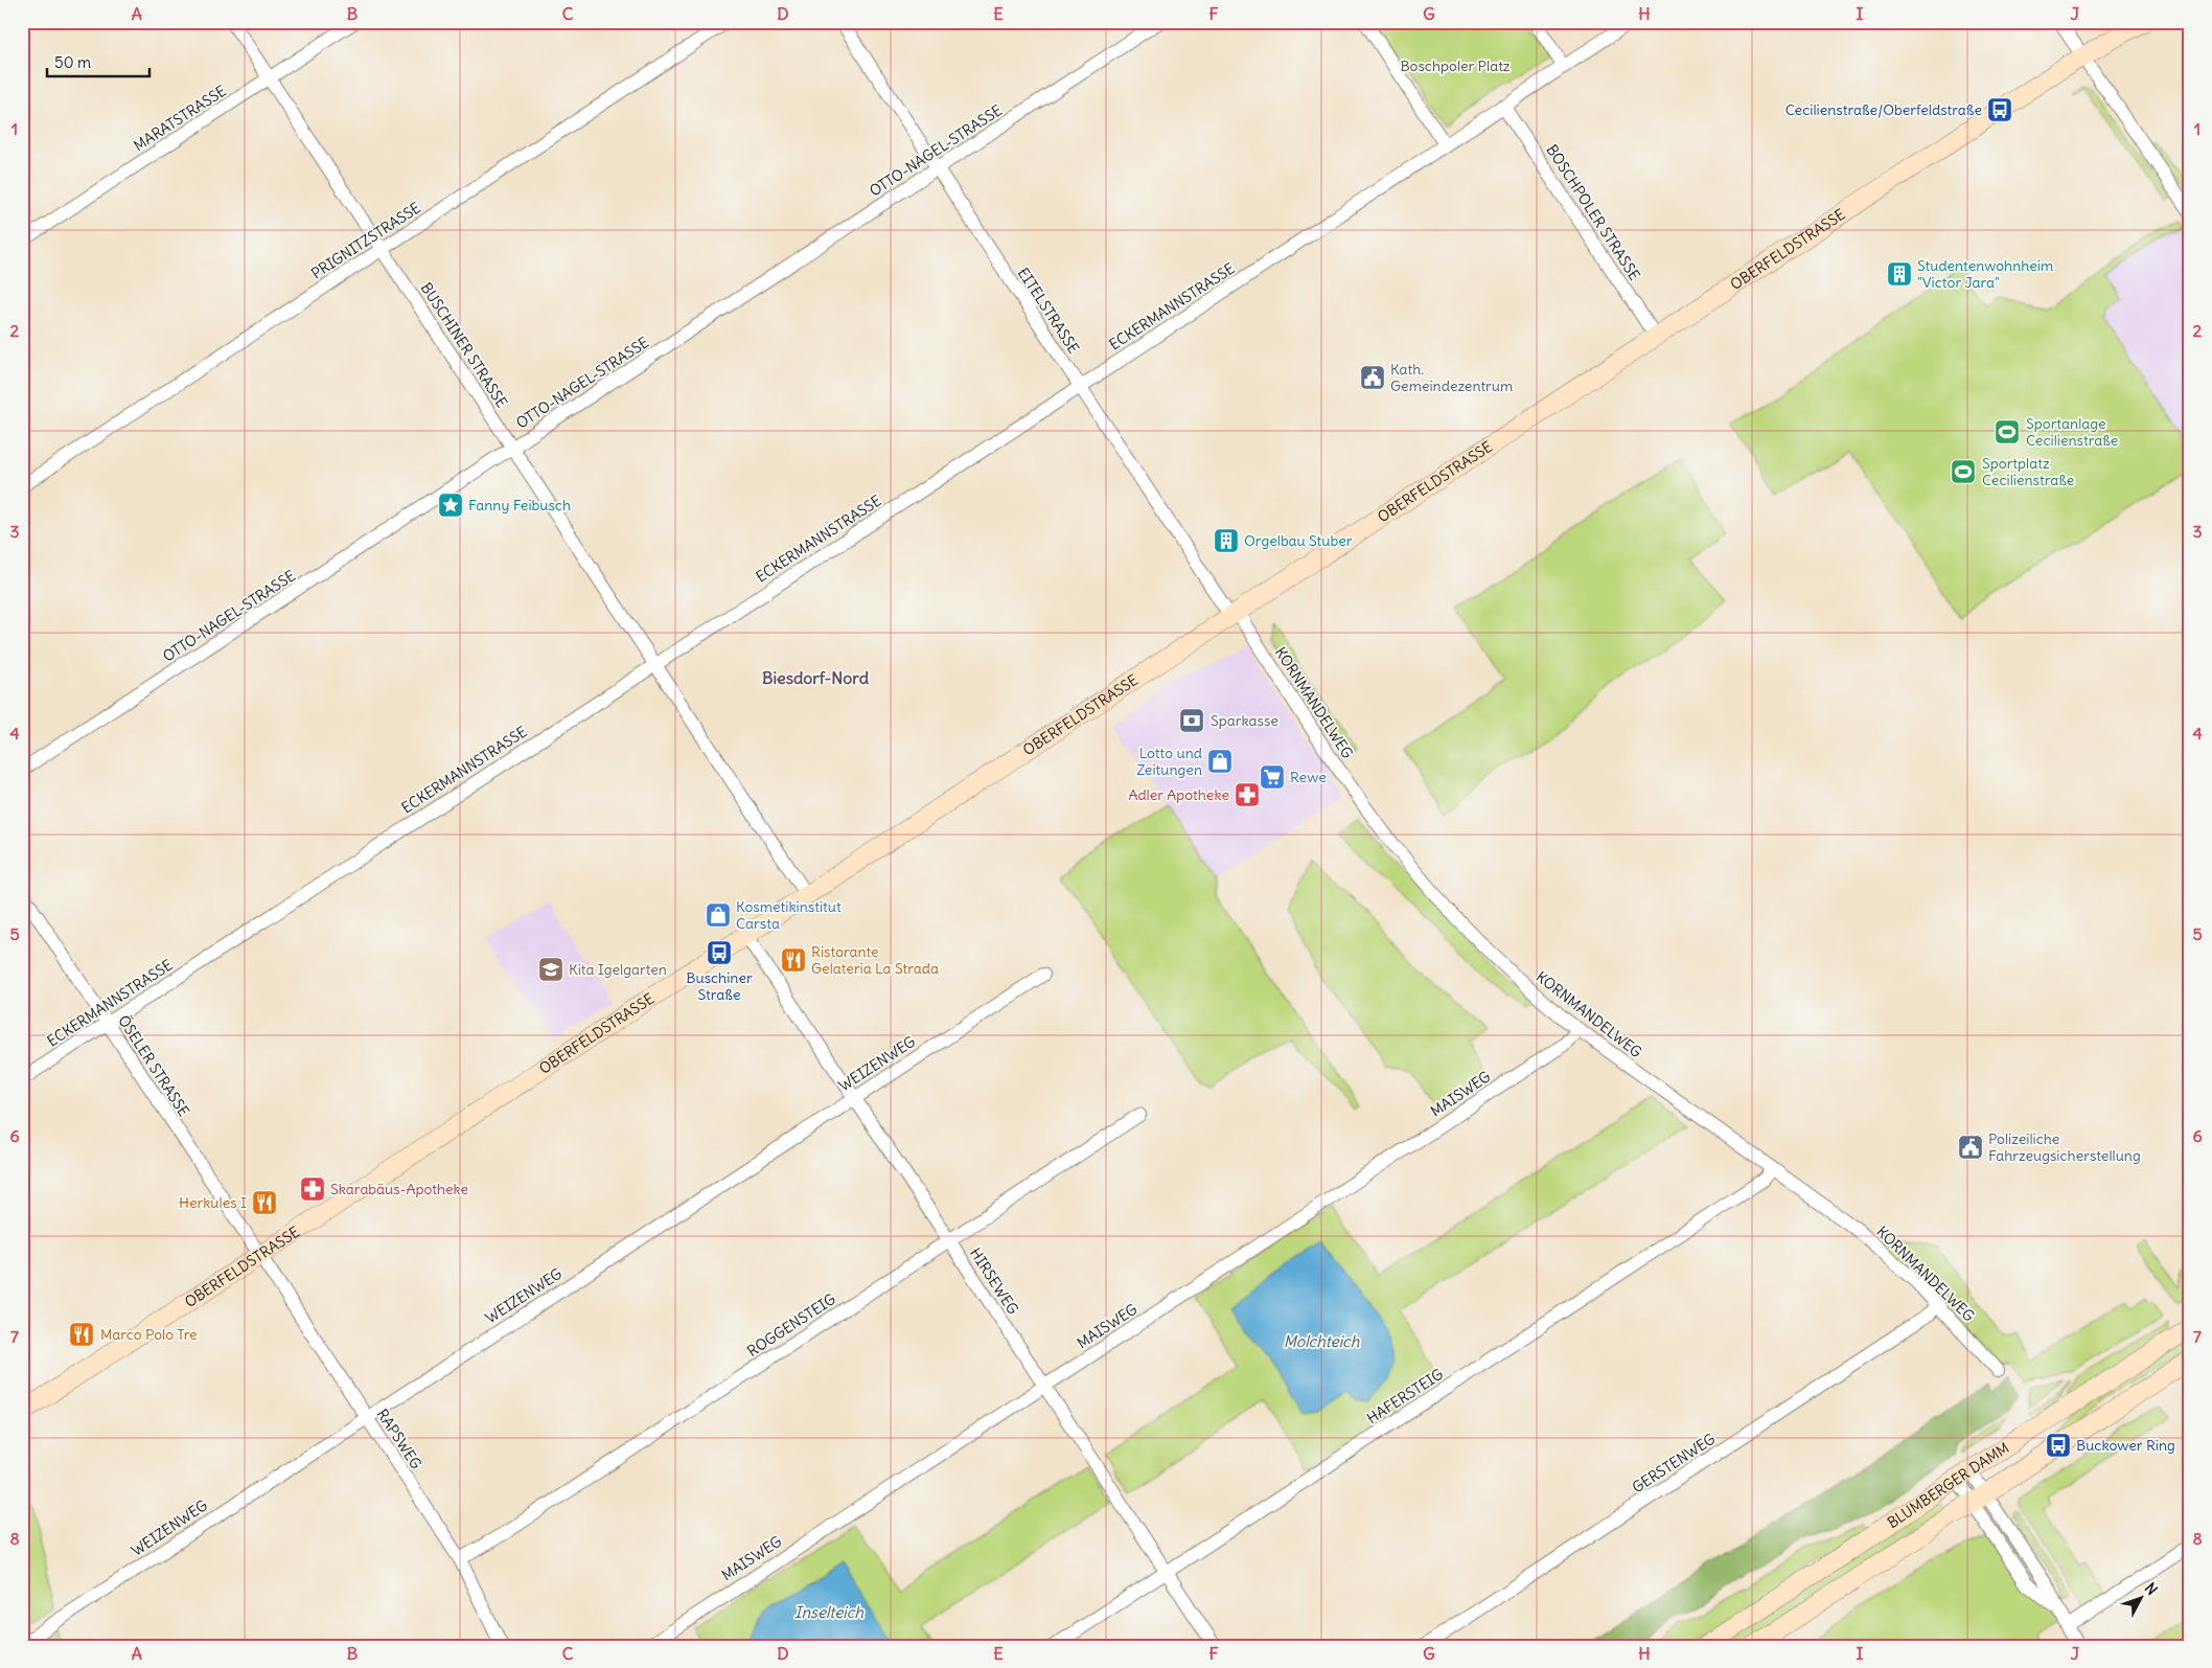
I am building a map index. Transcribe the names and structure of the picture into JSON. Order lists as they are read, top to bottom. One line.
{"streets":{"street":["MARATSTRASSE","OTTO-NAGEL-STRASSE","BOSCHPOLER STRASSE","PRIGNITZSTRASSE","OBERFELDSTRASSE","ECKERMANNSTRASSE","EITELSTRASSE","BUSCHINER STRASSE","KORNMANDELWEG","WEIZENWEG","ÖSELER STRASSE","MAISWEG","HIRSEWEG","ROGGENSTEIG","HAFERSTEIG","RAPSWEG","GERSTENWEG","BLUMBERGER DAMM"]},"crossings":[["MARATSTRASSE","BUSCHINER STRASSE"],["OTTO-NAGEL-STRASSE","EITELSTRASSE"],["OTTO-NAGEL-STRASSE","BUSCHINER STRASSE"],["BOSCHPOLER STRASSE","OBERFELDSTRASSE"],["BOSCHPOLER STRASSE","ECKERMANNSTRASSE"],["PRIGNITZSTRASSE","BUSCHINER STRASSE"],["OBERFELDSTRASSE","EITELSTRASSE"],["OBERFELDSTRASSE","BUSCHINER STRASSE"],["OBERFELDSTRASSE","KORNMANDELWEG"],["OBERFELDSTRASSE","ÖSELER STRASSE"],["OBERFELDSTRASSE","HIRSEWEG"],["OBERFELDSTRASSE","RAPSWEG"],["ECKERMANNSTRASSE","EITELSTRASSE"],["ECKERMANNSTRASSE","BUSCHINER STRASSE"],["ECKERMANNSTRASSE","ÖSELER STRASSE"],["EITELSTRASSE","KORNMANDELWEG"],["KORNMANDELWEG","MAISWEG"],["KORNMANDELWEG","HAFERSTEIG"],["KORNMANDELWEG","GERSTENWEG"],["WEIZENWEG","HIRSEWEG"],["WEIZENWEG","RAPSWEG"],["ÖSELER STRASSE","RAPSWEG"],["MAISWEG","HIRSEWEG"],["HIRSEWEG","ROGGENSTEIG"],["HIRSEWEG","HAFERSTEIG"],["ROGGENSTEIG","RAPSWEG"]],"districts":["Biesdorf-Nord"],"water":["Molchteich","Inselteich"],"parks":["Boschpoler Platz"],"places":{"bus stop":["Cecilienstraße/Oberfeldstraße","Buschiner Straße","Buckower Ring"],"building":["Studentenwohnheim \"Victor Jara\"","Orgelbau Stuber"],"public building":["Kath. Gemeindezentrum","Polizeiliche Fahrzeugsicherstellung"],"sports":["Sportanlage Cecilienstraße","Sportplatz Cecilienstraße"],"place":["Fanny Feibusch"],"bank":["Sparkasse"],"shop":["Lotto und Zeitungen","Kosmetikinstitut Carsta"],"supermarket":["Rewe"],"pharmacy":["Adler Apotheke","Skarabäus-Apotheke"],"restaurant":["Ristorante Gelateria La Strada","Herkules I","Marco Polo Tre"],"school or university":["Kita Igelgarten"]},"scale_bar":"50 m","north":"top right","grid":{"columns":["A","B","C","D","E","F","G","H","I","J"],"rows":["1","2","3","4","5","6","7","8"]}}
